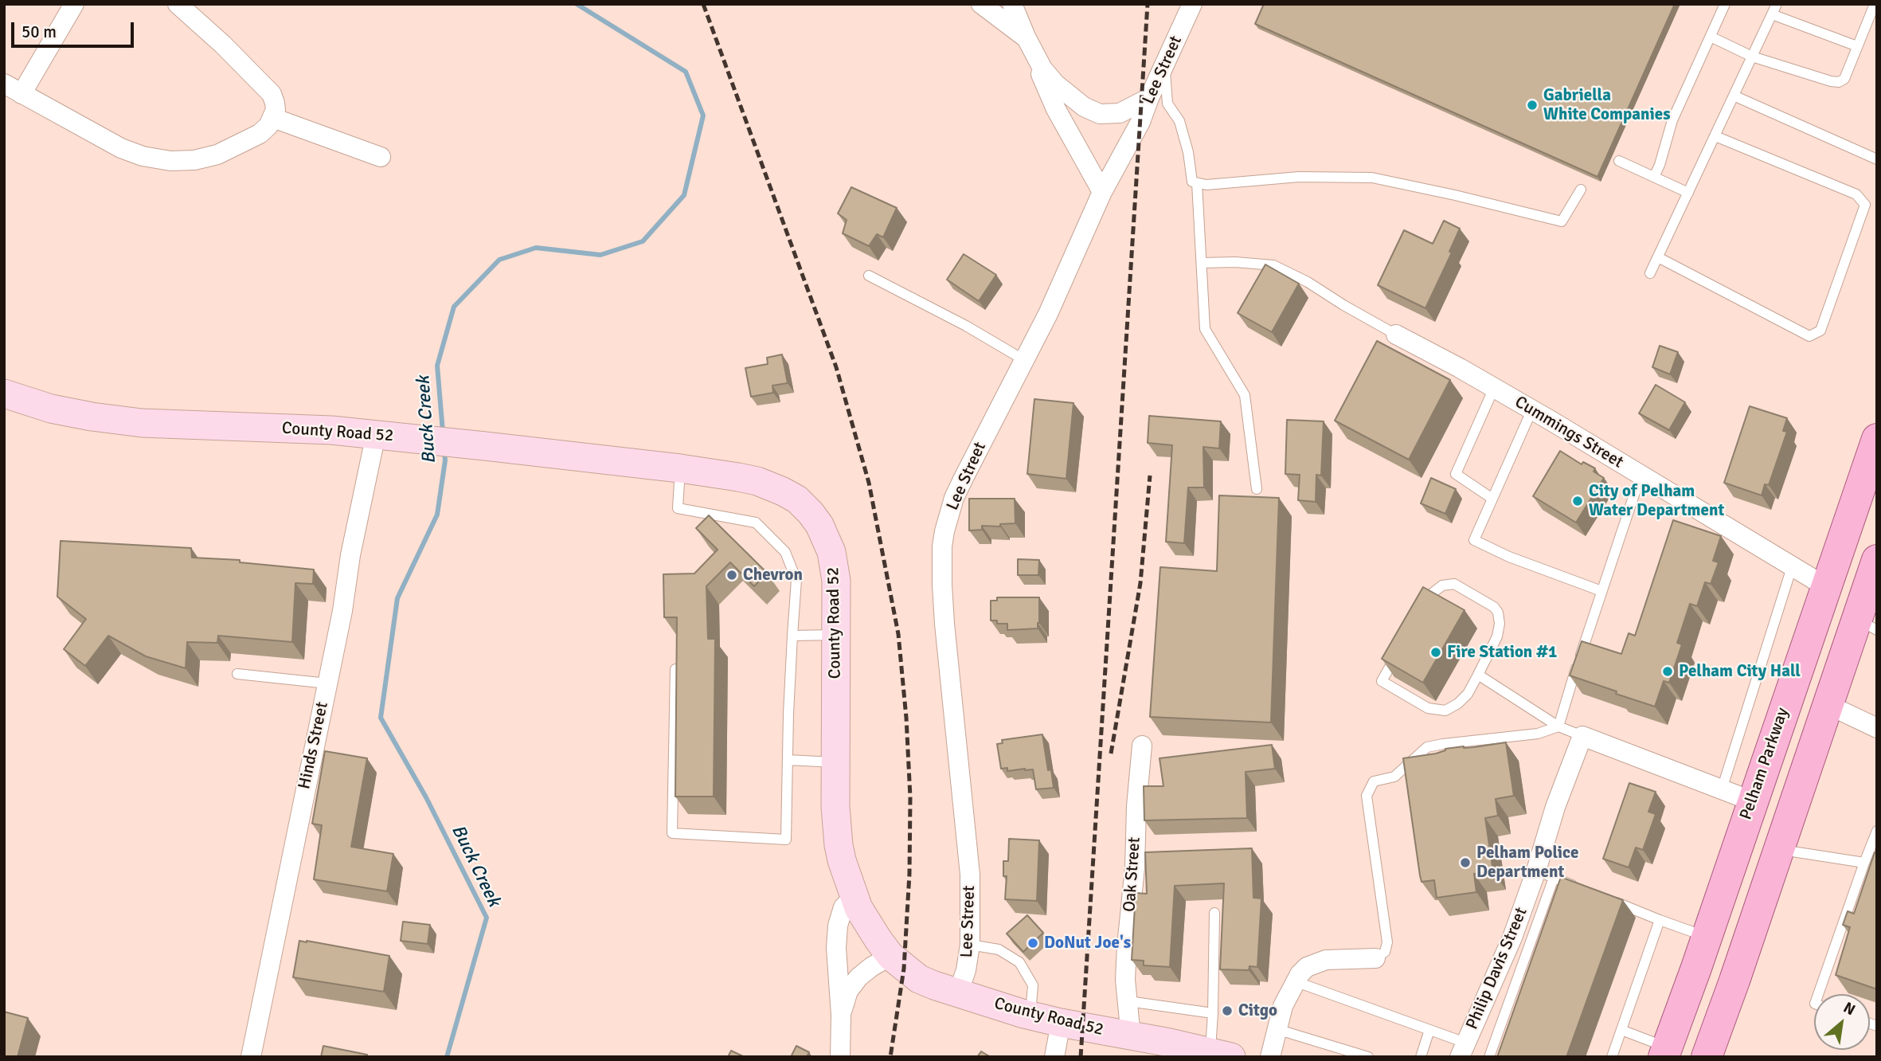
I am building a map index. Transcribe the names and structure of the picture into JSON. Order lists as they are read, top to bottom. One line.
{"streets":{"main road":["Pelham Parkway"],"street":["Lee Street","County Road 52","Cummings Street","Hinds Street","Oak Street","Philip Davis Street"]},"crossings":[["Lee Street","County Road 52"],["County Road 52","Hinds Street"],["County Road 52","Oak Street"],["Cummings Street","Pelham Parkway"]],"water":["Buck Creek"],"places":["Gabriella White Companies","City of Pelham Water Department","Chevron","Fire Station #1","Pelham City Hall","Pelham Police Department","DoNut Joe's","Citgo"],"scale_bar":"50 m","north":"top right"}
